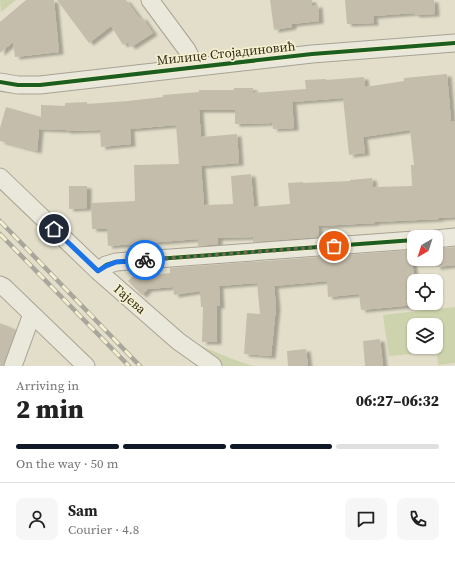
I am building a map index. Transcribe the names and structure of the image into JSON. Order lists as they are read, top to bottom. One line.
{"streets":{"street":["Милице Стојадиновић","Гајева"]},"north":"bottom left","page":{"heading":["2 min","Arriving in","06:27–06:32"],"panel":["Sam","Courier · 4.8"],"bar":"On the way · 50 m"}}
